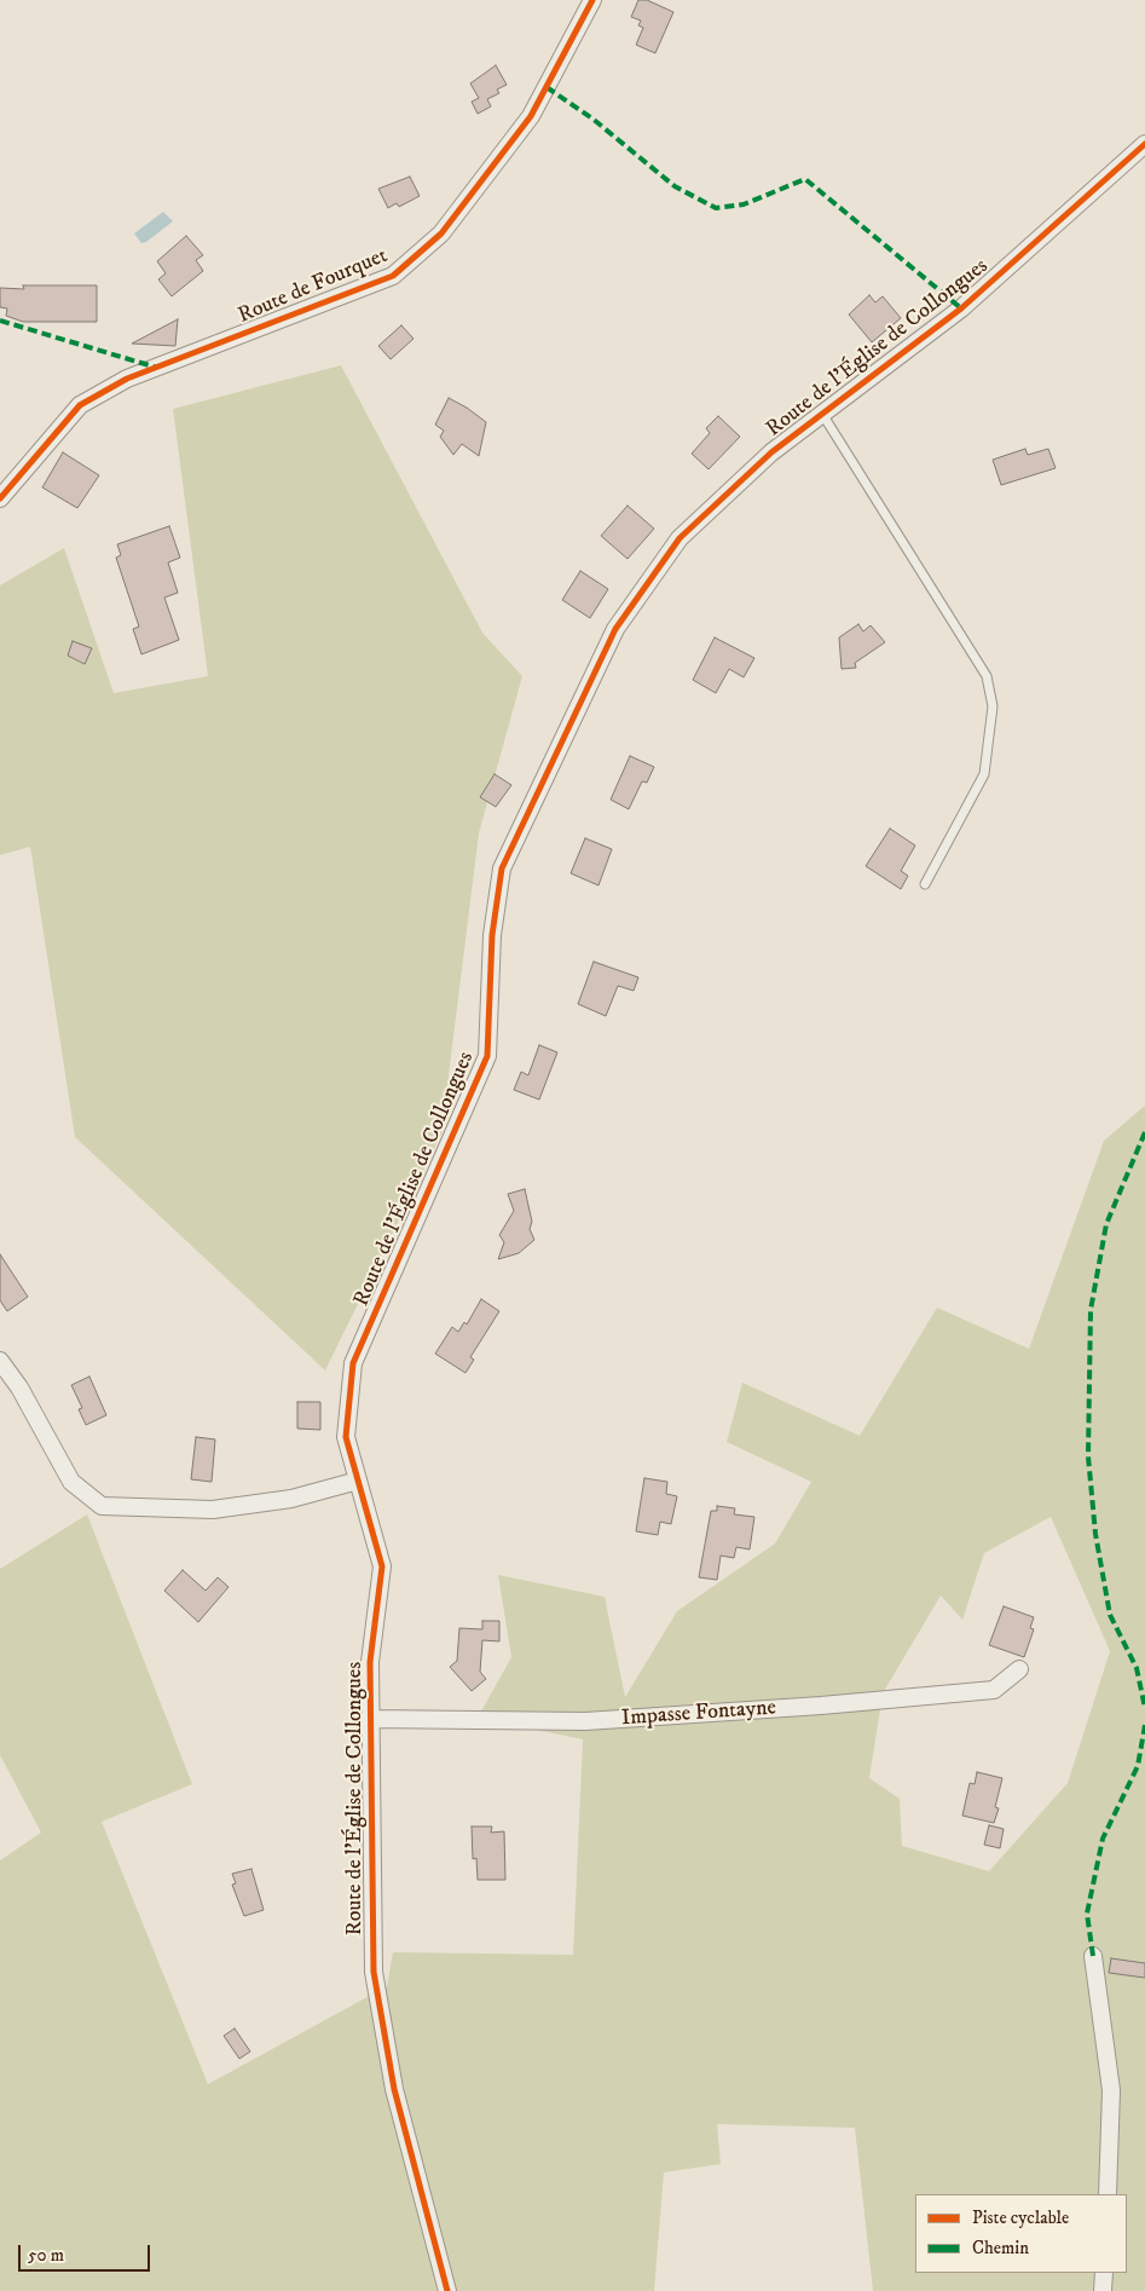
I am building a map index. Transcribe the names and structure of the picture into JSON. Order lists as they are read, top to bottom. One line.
{"streets":{"street":["Route de Fourquet","Route de l’Église de Collongues","Impasse Fontayne"]},"crossings":[["Route de l’Église de Collongues","Impasse Fontayne"]],"legend":["Piste cyclable","Chemin"],"scale_bar":"50 m"}
